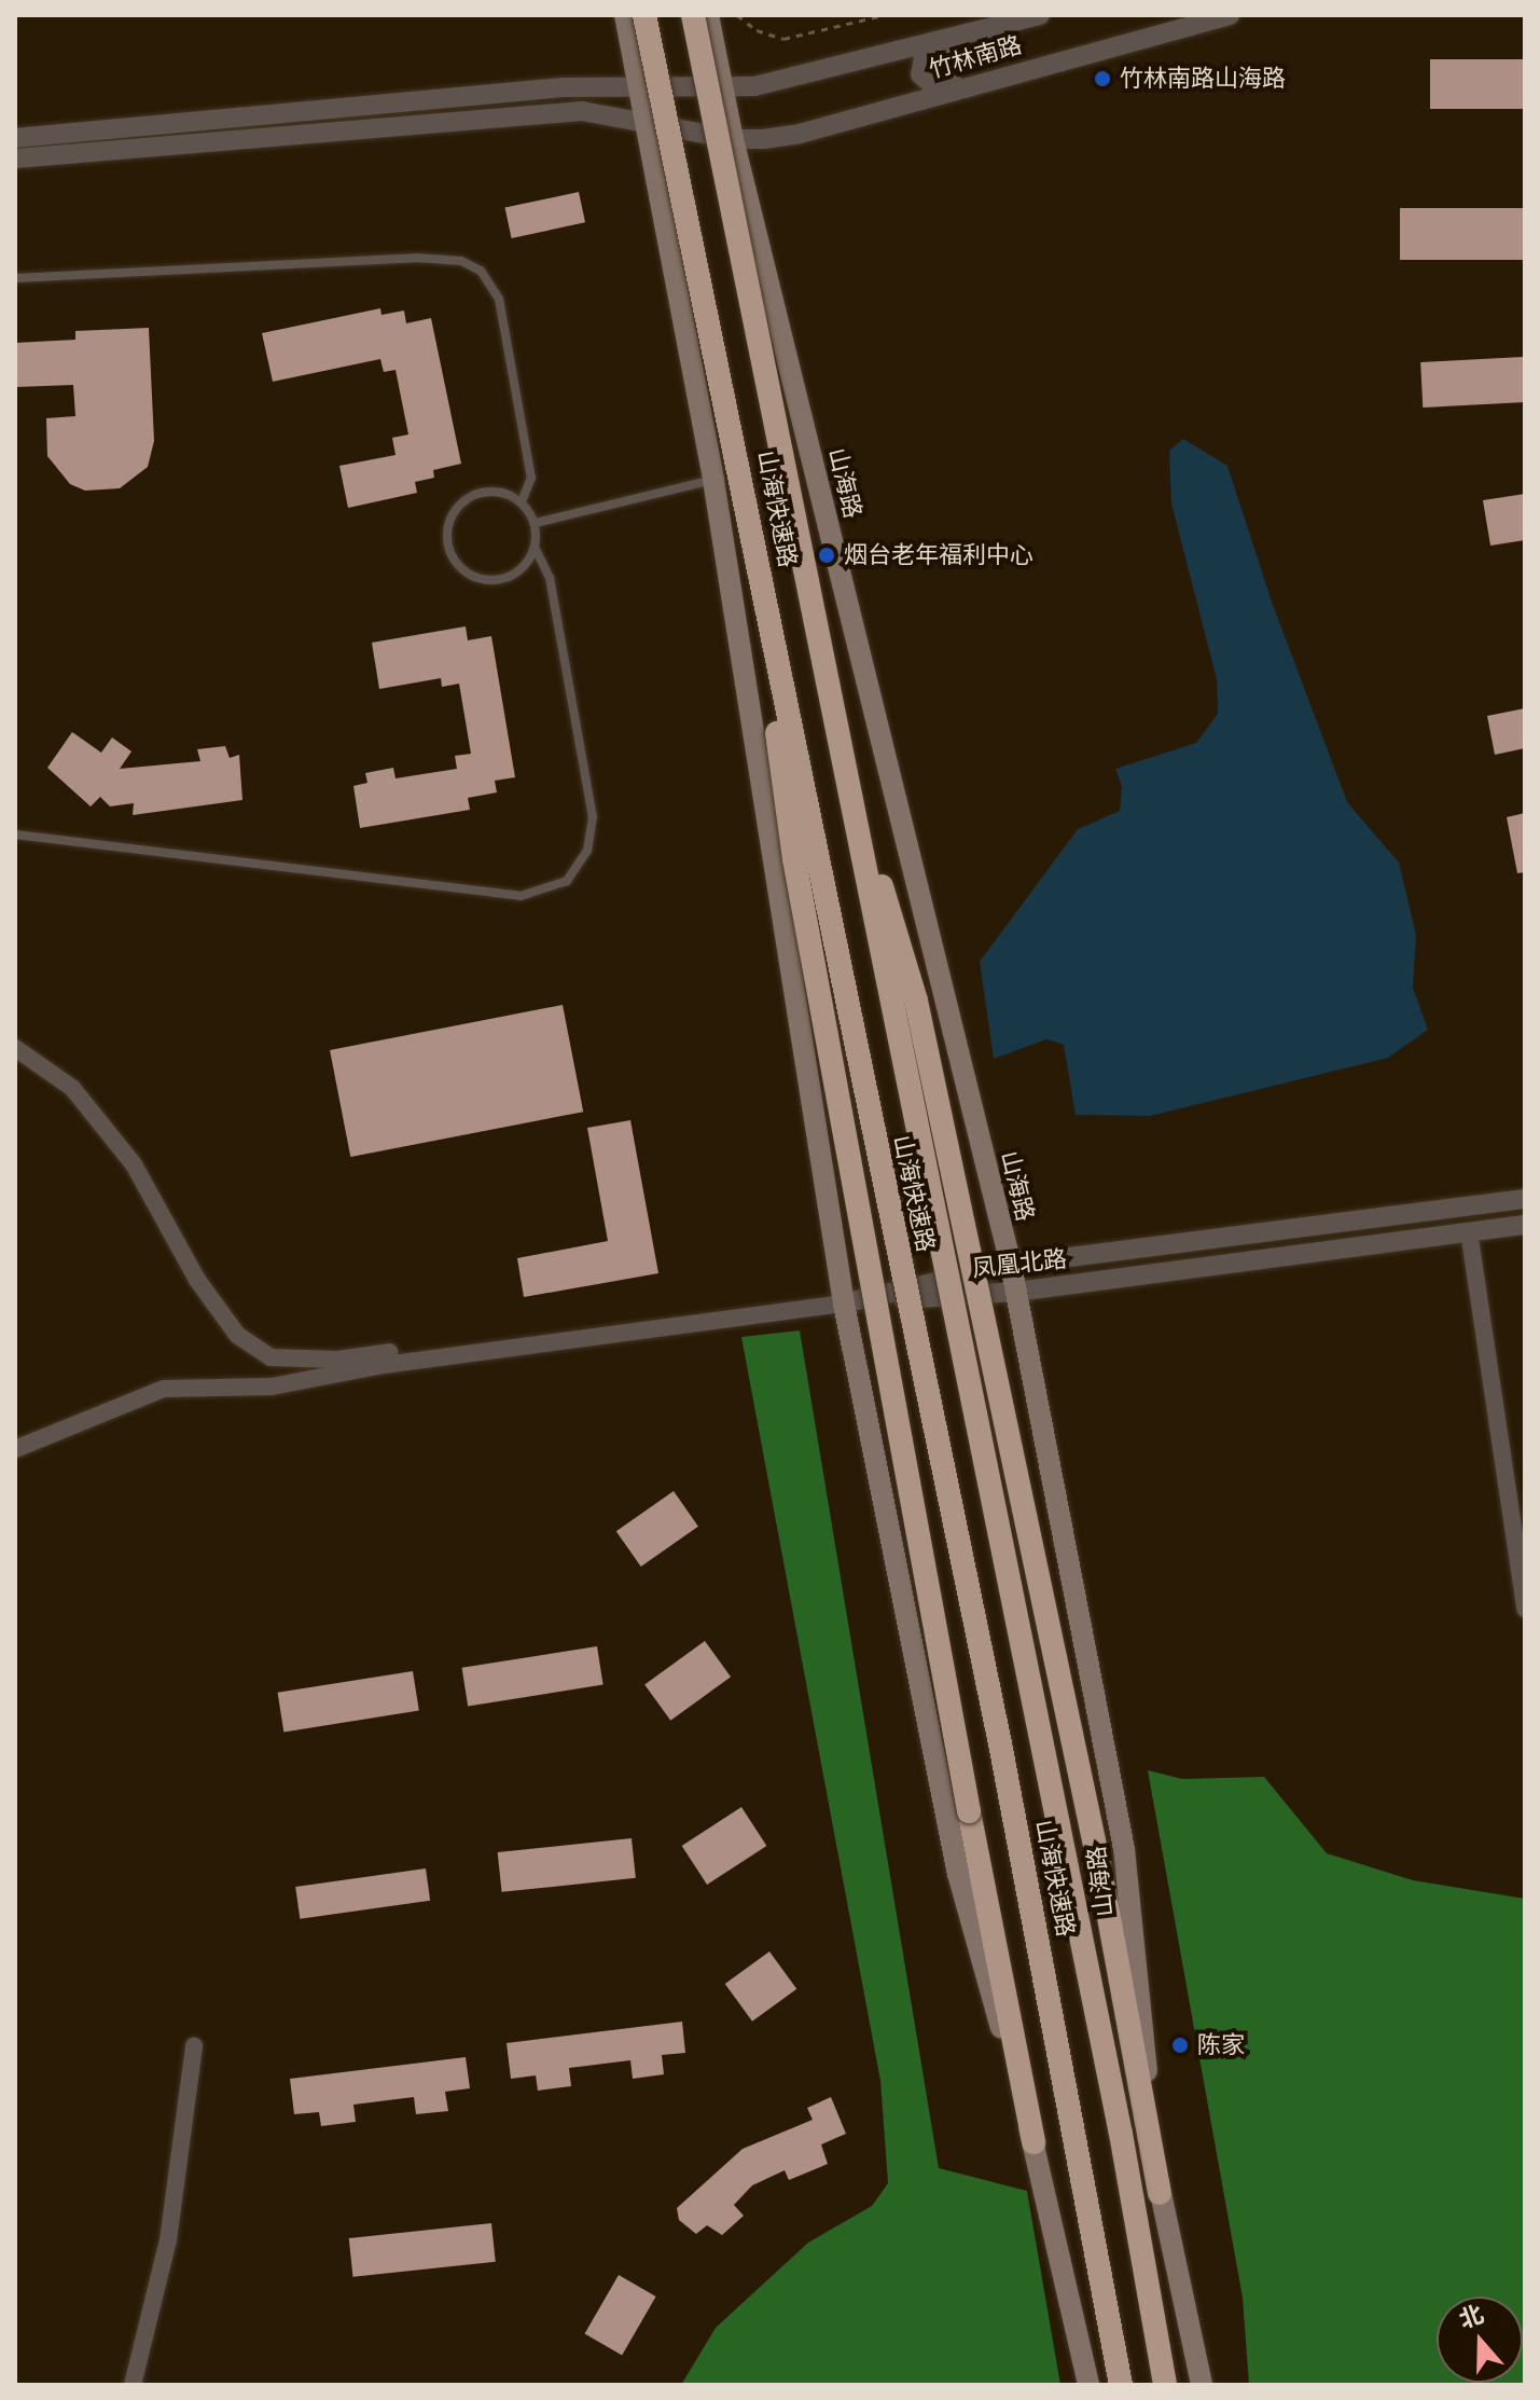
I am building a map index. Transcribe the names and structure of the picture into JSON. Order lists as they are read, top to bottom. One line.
{"streets":{"highway":["山海快速路"],"main road":["山海路"],"street":["竹林南路","凤凰北路"]},"crossings":[["竹林南路","山海路"],["山海路","凤凰北路"]],"places":["竹林南路山海路","烟台老年福利中心","陈家"],"north":"top"}
